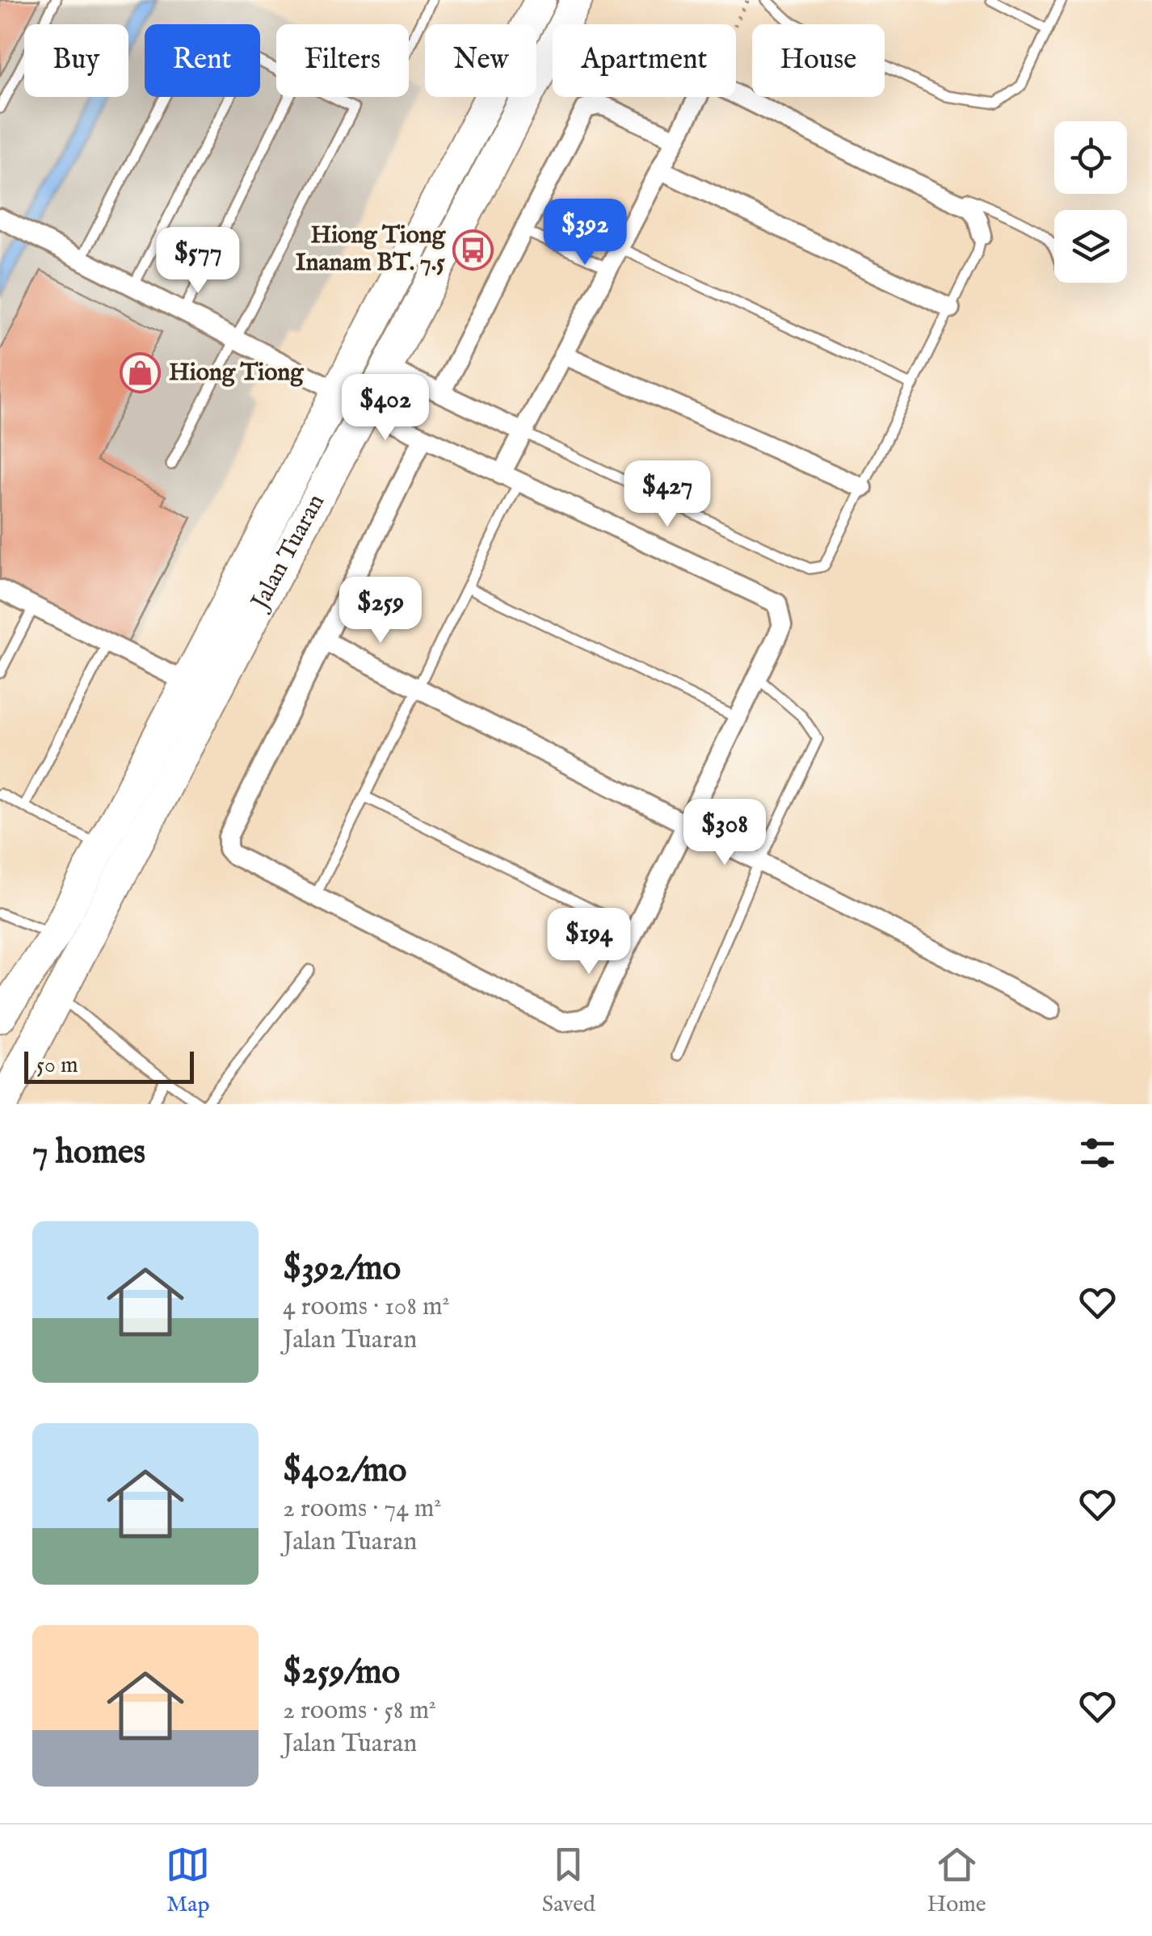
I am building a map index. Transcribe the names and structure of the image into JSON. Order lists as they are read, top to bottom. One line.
{"streets":{"main road":["Jalan Tuaran"]},"places":{"bus stop":["Hiong Tiong Inanam BT. 7.5"],"shop":["Hiong Tiong"]},"scale_bar":"50 m","page":{"chip":["Buy","Rent","Filters","New","Apartment","House"],"price":["$392","$577","$402","$427","$259","$308","$194"],"scale":"50 m","heading":"7 homes","list":[{"name":"$392/mo","note":"4 rooms · 108 m² · Jalan Tuaran"},{"name":"$402/mo","note":"2 rooms · 74 m² · Jalan Tuaran"},{"name":"$259/mo","note":"2 rooms · 58 m² · Jalan Tuaran"}],"tabs":["Map","Saved","Home"]}}
